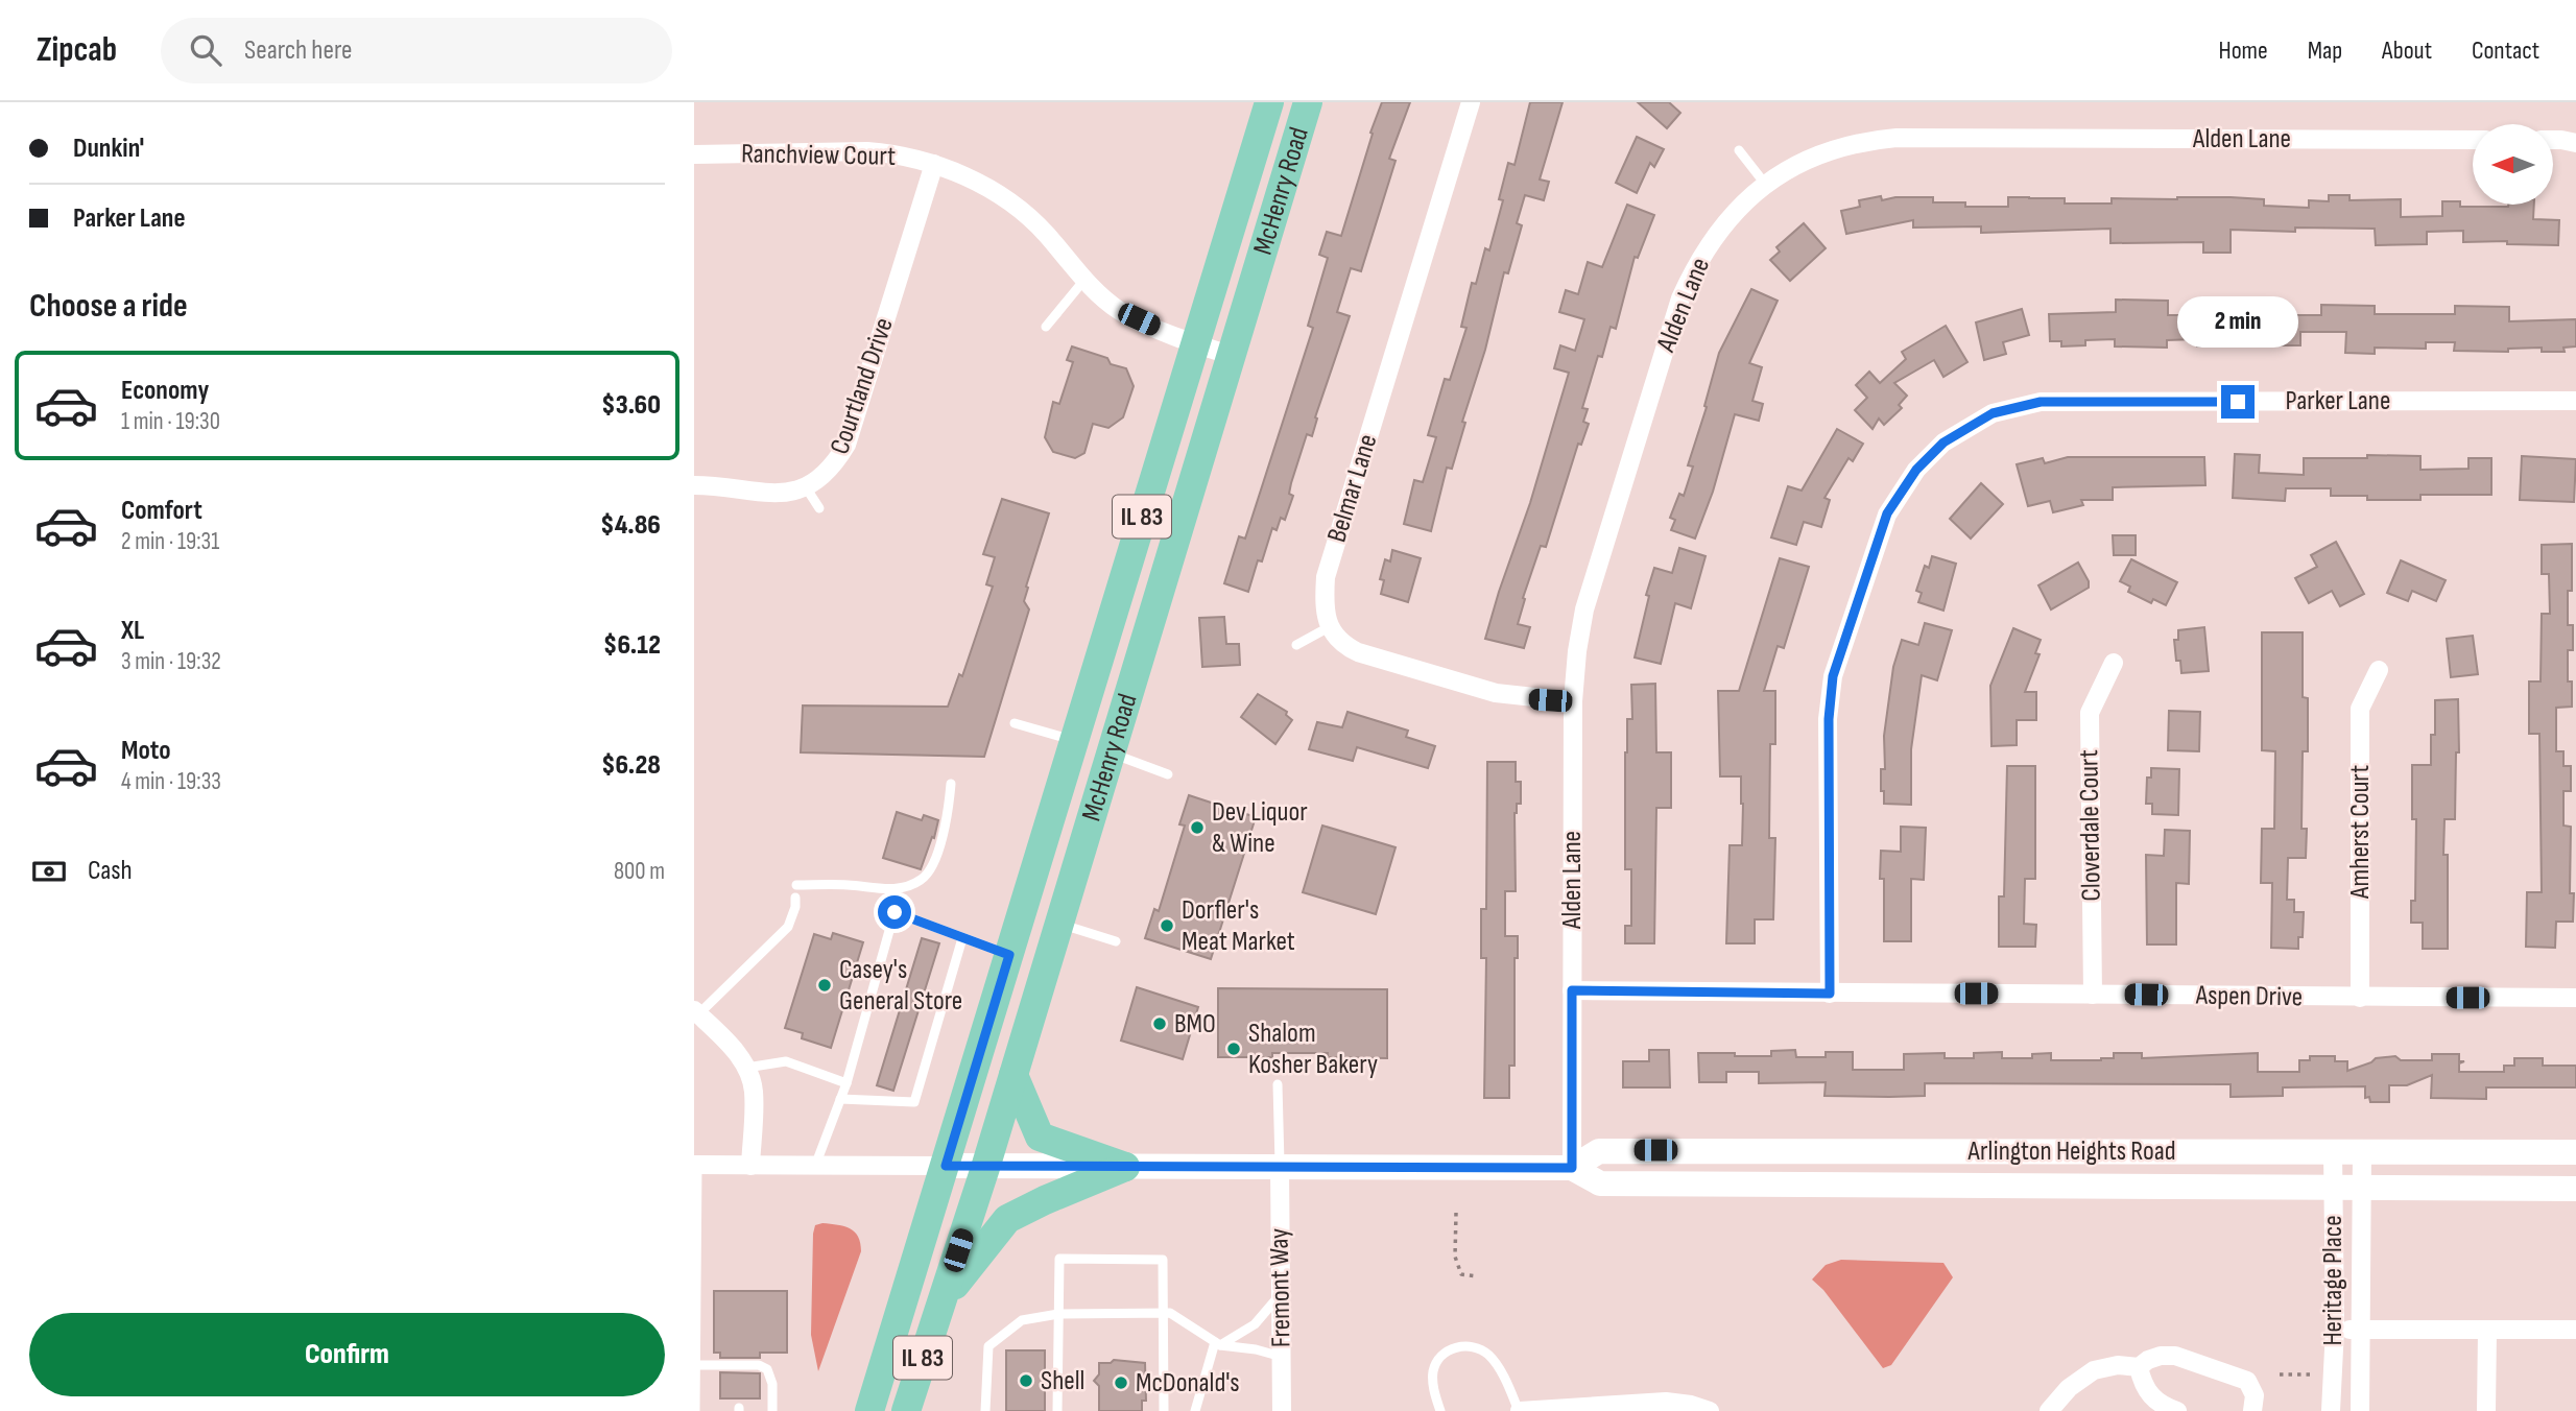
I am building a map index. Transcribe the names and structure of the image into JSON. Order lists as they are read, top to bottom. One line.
{"streets":{"main road":["McHenry Road","IL 83","Arlington Heights Road"],"street":["Alden Lane","Ranchview Court","Courtland Drive","Parker Lane","Belmar Lane","Cloverdale Court","Amherst Court","Aspen Drive","Heritage Place","Fremont Way"]},"crossings":[["Alden Lane","Aspen Drive"],["Alden Lane","Arlington Heights Road"],["Ranchview Court","McHenry Road"],["Ranchview Court","Courtland Drive"],["McHenry Road","Arlington Heights Road"],["Parker Lane","Aspen Drive"],["Cloverdale Court","Aspen Drive"],["Amherst Court","Aspen Drive"],["Arlington Heights Road","Heritage Place"],["Arlington Heights Road","Fremont Way"]],"places":["Dev Liquor & Wine","Dorfler's Meat Market","Casey's General Store","BMO","Shalom Kosher Bakery","Shell","McDonald's"],"north":"left","page":{"header":"Zipcab","search":"Search here","nav":["Home","Map","About","Contact"],"banner":["Dunkin'","Parker Lane"],"heading":"Choose a ride","bubble":"2 min","list":[{"name":"Economy","note":"1 min · 19:30","value":"$3.60"},{"name":"Comfort","note":"2 min · 19:31","value":"$4.86"},{"name":"XL","note":"3 min · 19:32","value":"$6.12"},{"name":"Moto","note":"4 min · 19:33","value":"$6.28"}],"pay":["Cash","800 m"],"buttons":"Confirm"}}
